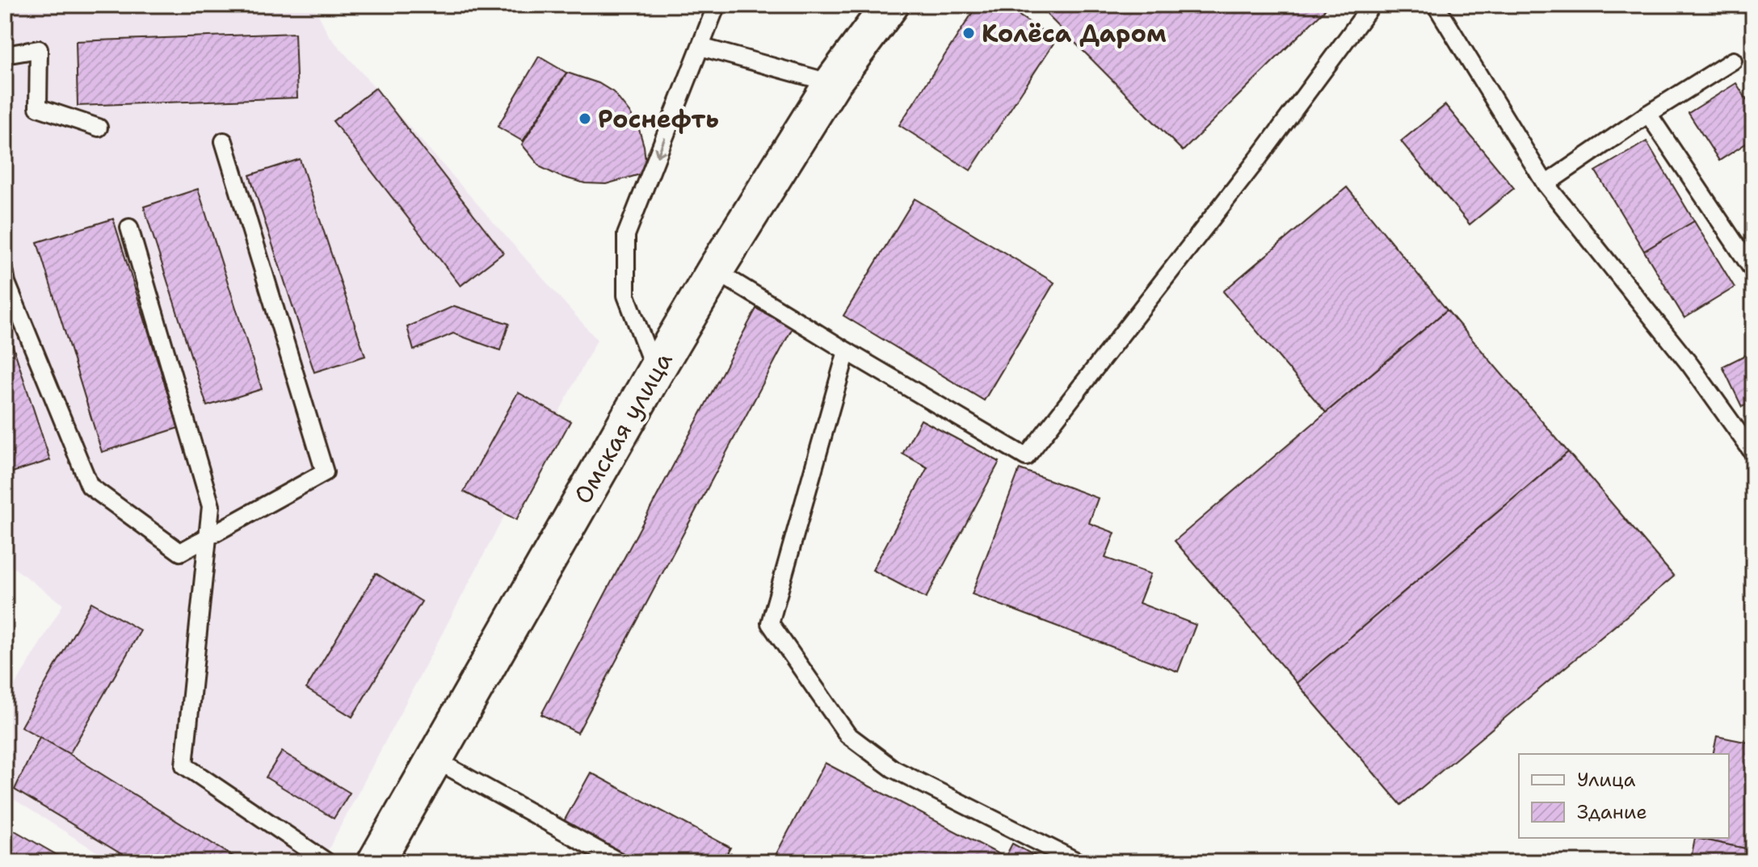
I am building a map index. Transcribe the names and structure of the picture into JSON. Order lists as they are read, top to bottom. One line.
{"streets":{"main road":["Омская улица"]},"places":["Колёса Даром","Роснефть"],"legend":["Улица","Здание"]}
